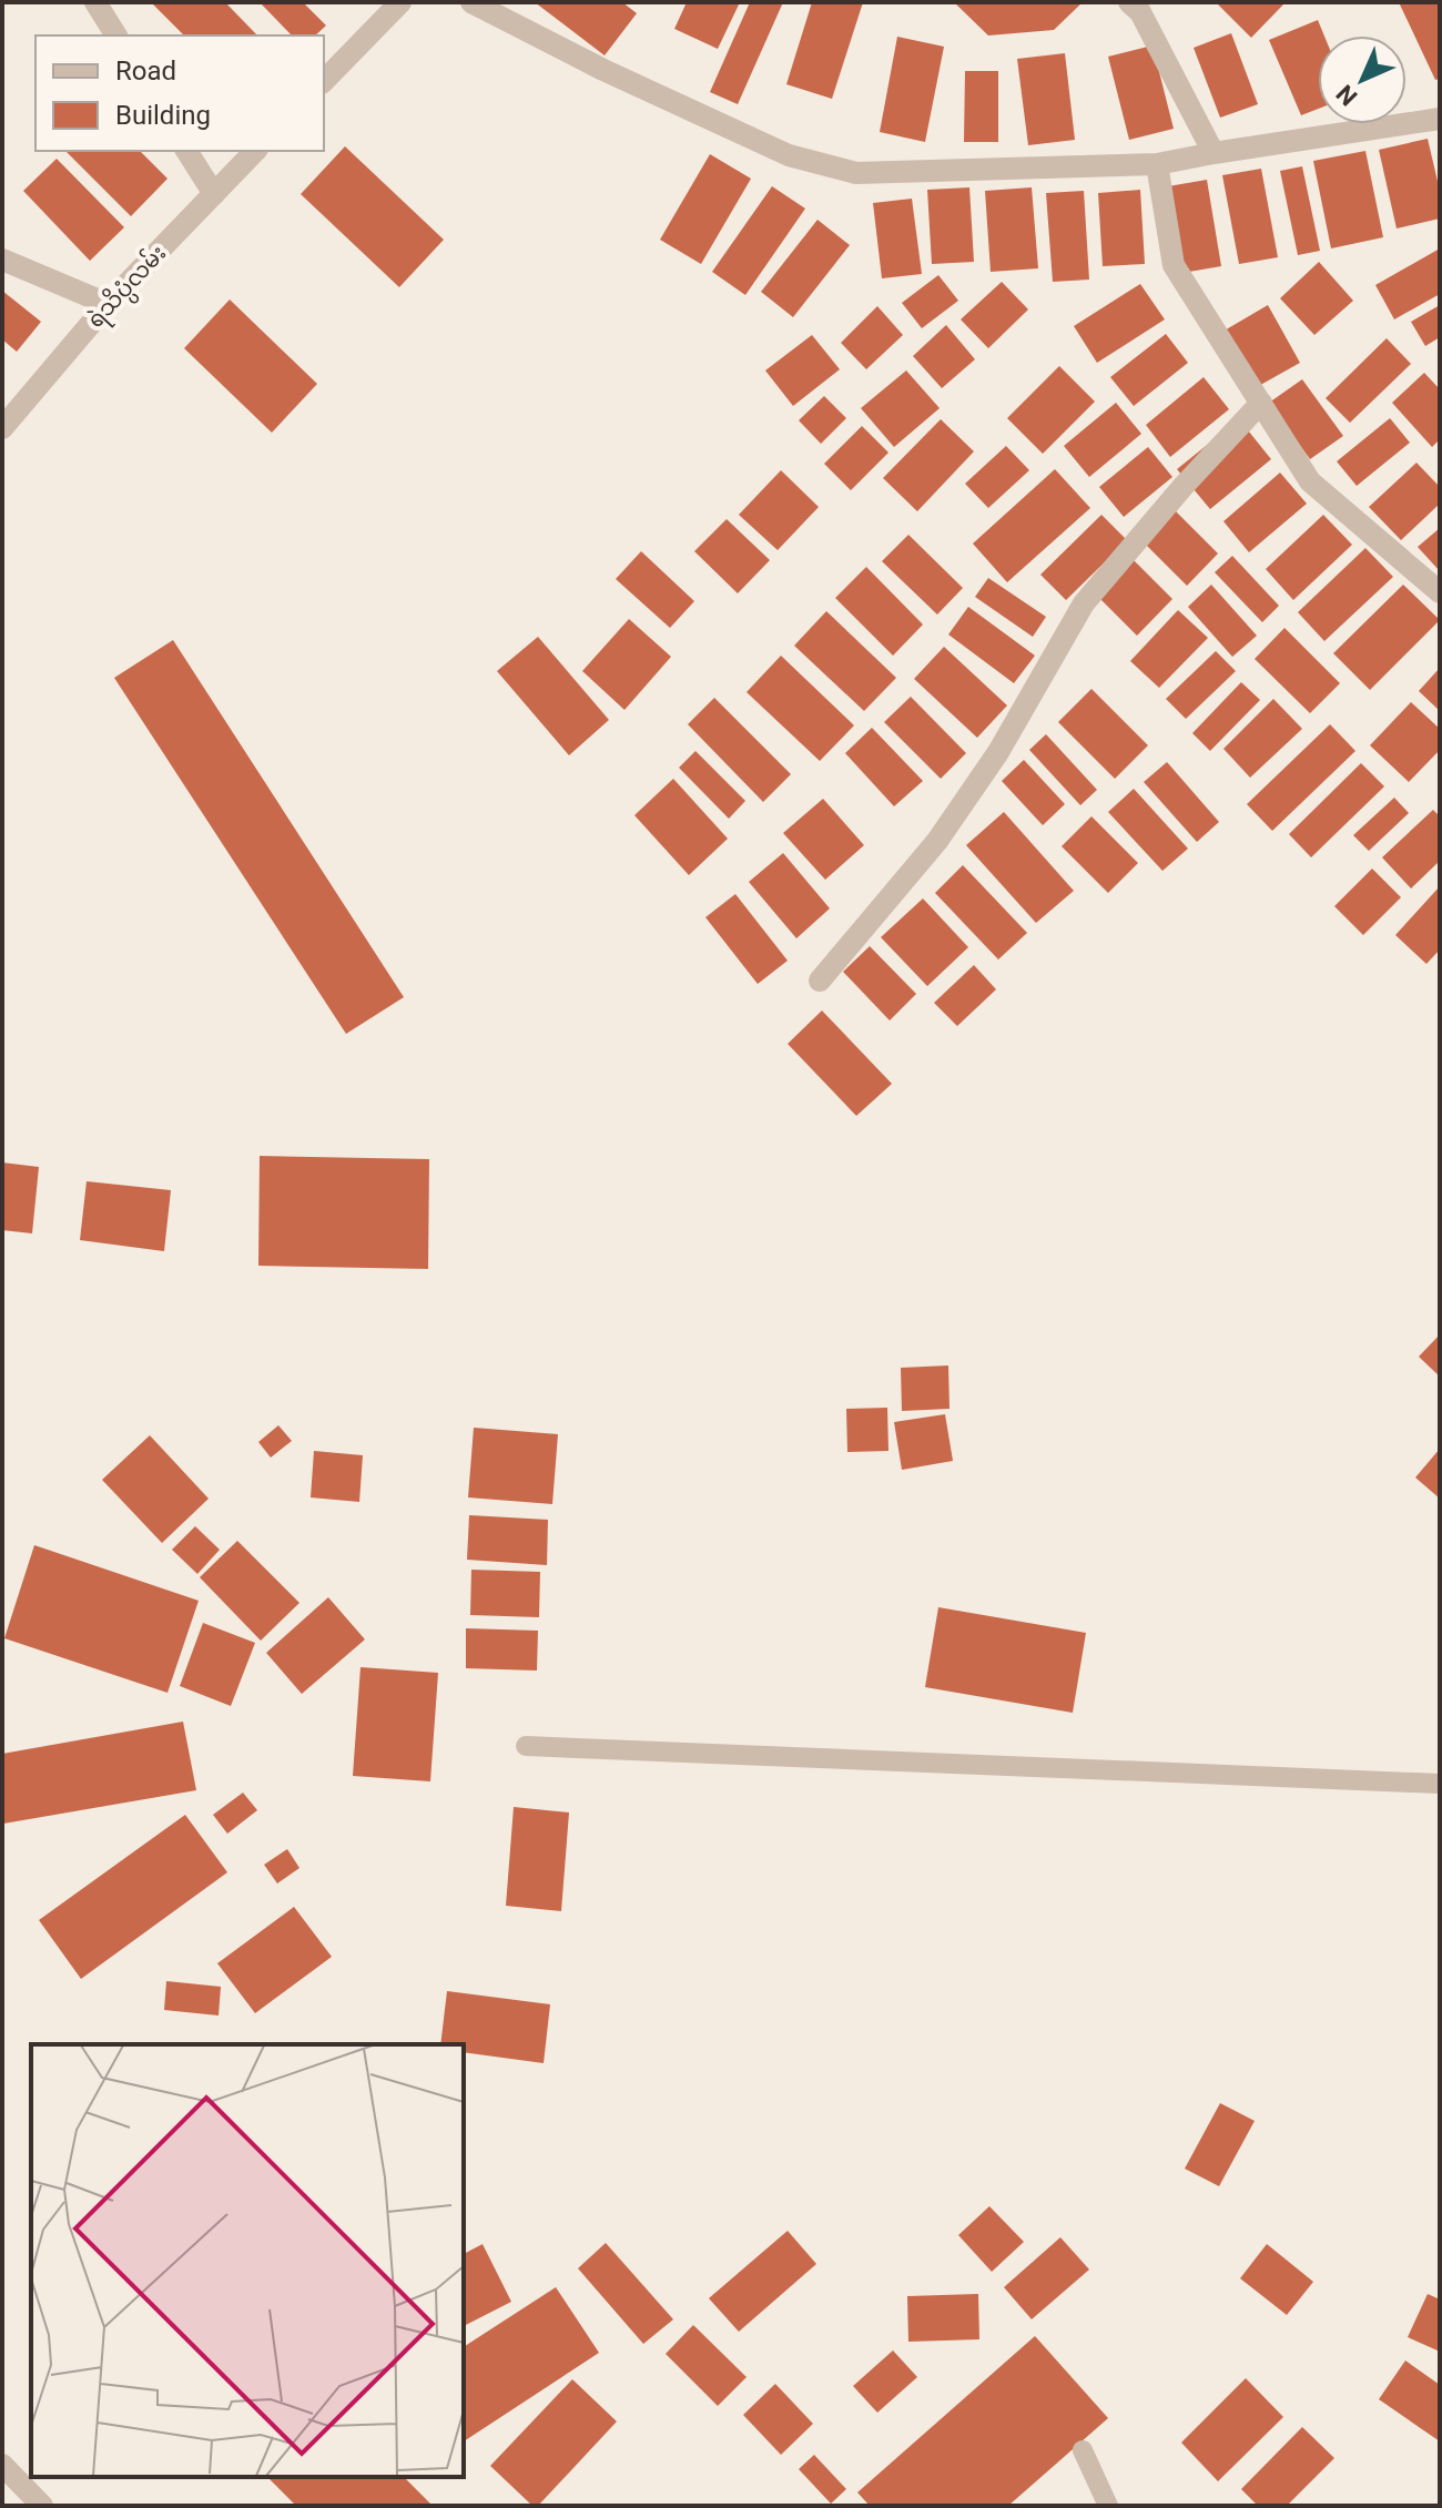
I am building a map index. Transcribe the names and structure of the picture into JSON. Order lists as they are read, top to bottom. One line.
{"streets":{"street":["ရဲသိပ္ပံလမ်း"]},"legend":["Road","Building"],"north":"bottom left"}
